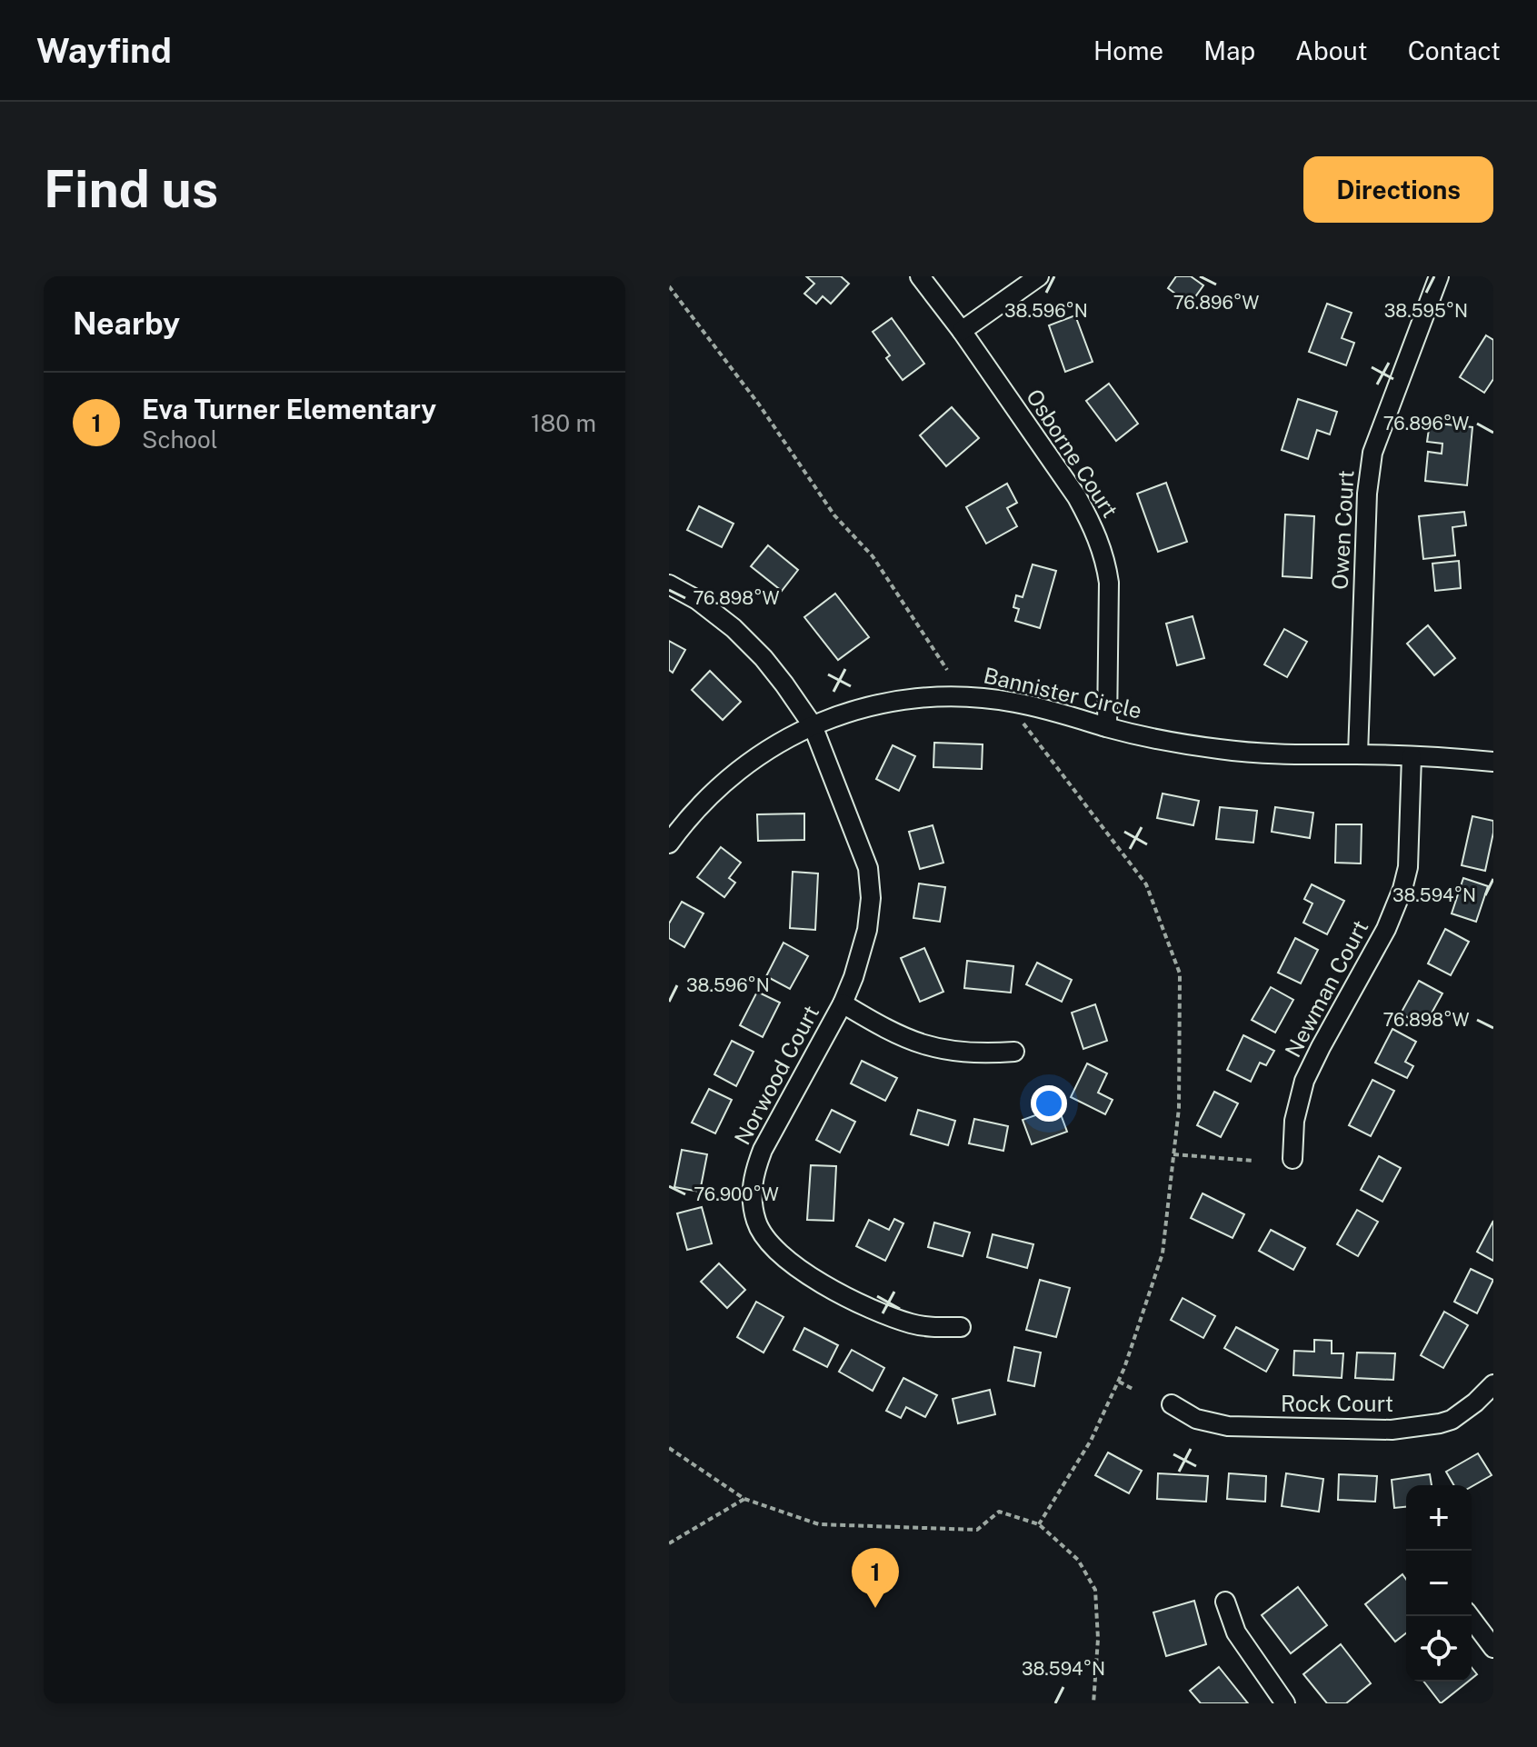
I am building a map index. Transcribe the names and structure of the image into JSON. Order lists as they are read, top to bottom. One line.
{"streets":{"street":["Osborne Court","Owen Court","Bannister Circle","Newman Court","Norwood Court","Rock Court"]},"crossings":[["Osborne Court","Bannister Circle"],["Owen Court","Bannister Circle"],["Bannister Circle","Newman Court"],["Bannister Circle","Norwood Court"]],"page":{"header":"Wayfind","nav":["Home","Map","About","Contact"],"buttons":"Directions","title":"Find us","heading":"Nearby","list":[{"mark":"1","name":"Eva Turner Elementary","note":"School","value":"180 m"}],"map_buttons":["+","−"],"pins":"1"},"coordinates":["76.896°W","38.596°N","38.595°N","76.898°W","38.594°N","76.900°W"]}
